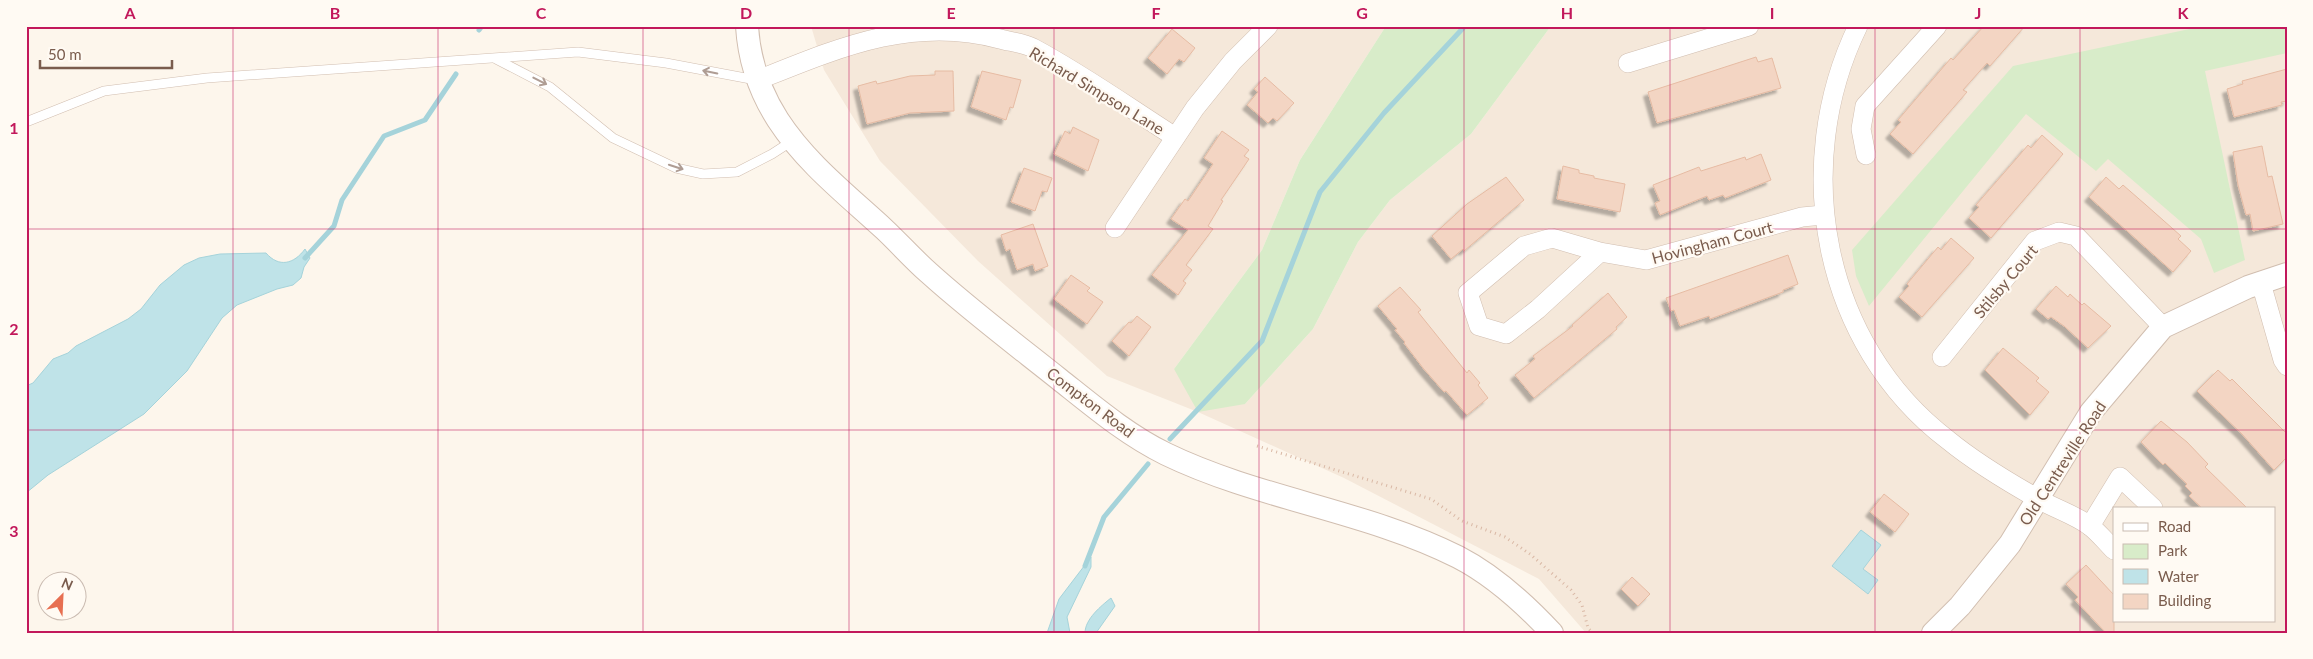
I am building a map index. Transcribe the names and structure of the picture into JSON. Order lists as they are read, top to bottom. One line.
{"streets":{"street":["Richard Simpson Lane","Hovingham Court","Stilsby Court","Compton Road","Old Centreville Road"]},"crossings":[["Richard Simpson Lane","Compton Road"],["Stilsby Court","Old Centreville Road"]],"legend":["Road","Park","Water","Building"],"scale_bar":"50 m","north":"top right","grid":{"columns":["A","B","C","D","E","F","G","H","I","J","K"],"rows":["1","2","3"]}}
